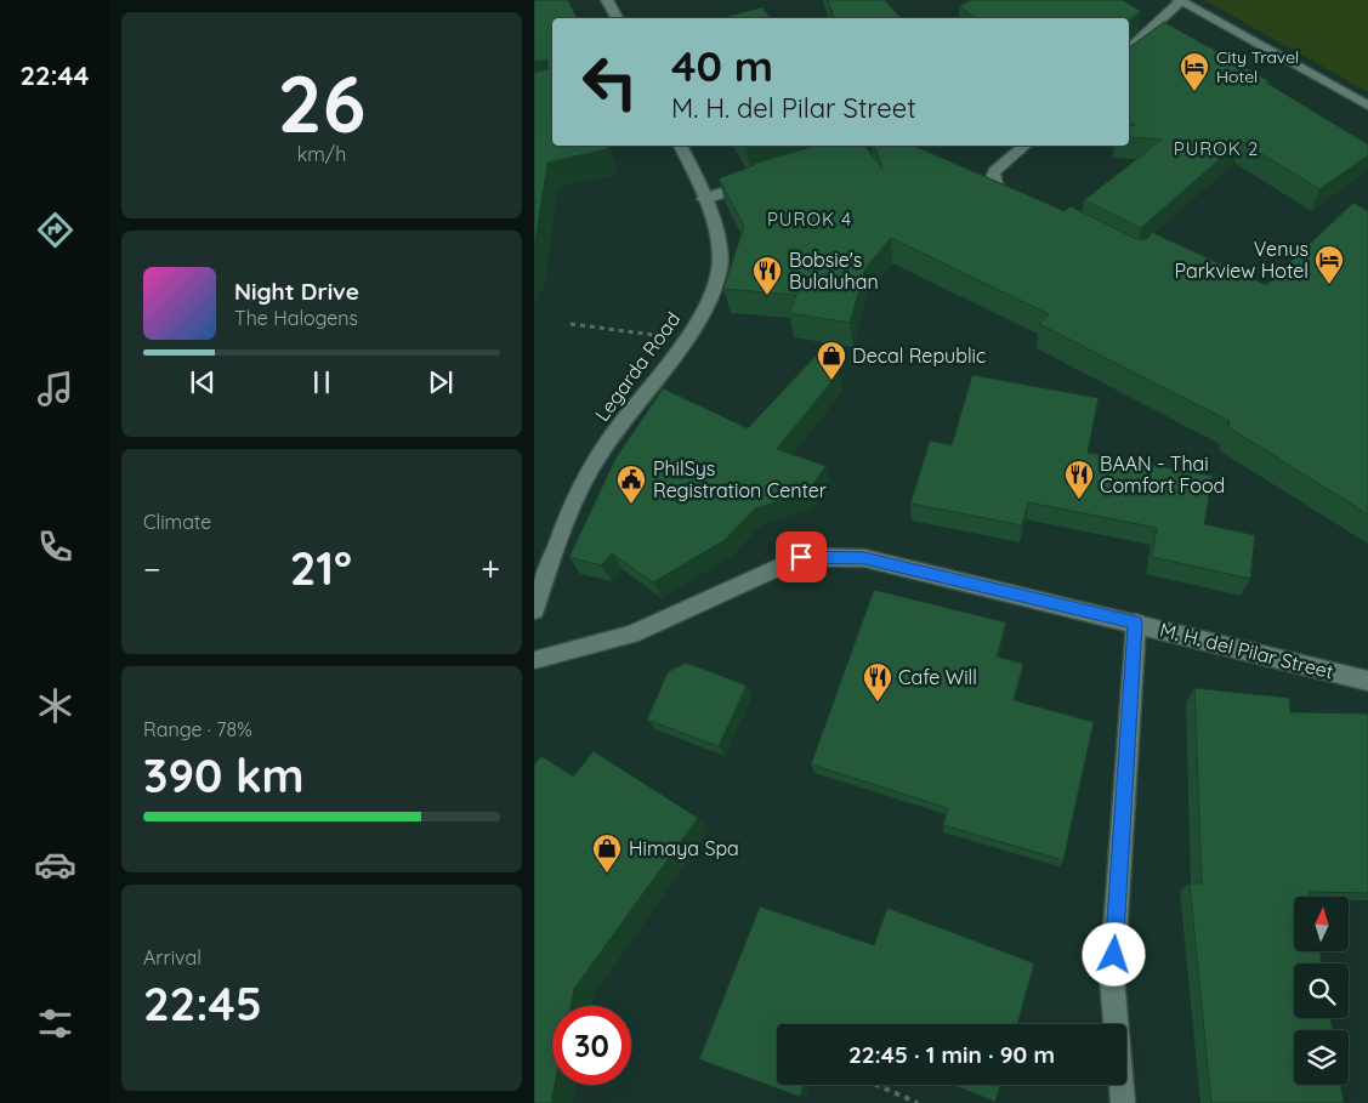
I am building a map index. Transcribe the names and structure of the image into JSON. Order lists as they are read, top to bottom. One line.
{"streets":{"street":["Legarda Road","M. H. del Pilar Street"]},"districts":["PUROK 2","PUROK 4"],"places":{"hotel":["City Travel Hotel","Venus Parkview Hotel"],"restaurant":["Bobsie's Bulaluhan","BAAN - Thai Comfort Food","Cafe Will"],"shop":["Decal Republic","Himaya Spa"],"public building":["PhilSys Registration Center"]},"north":"top","page":{"tabs":"22:44","tile":[["26","km/h"],"Climate",["Range · 78%","390 km"],["Arrival","22:45"]],"turn":["40 m","M. H. del Pilar Street"],"song":["Night Drive","The Halogens"],"heat":["−","21°","+"],"limit":"30","trip":"22:45 · 1 min · 90 m"}}
